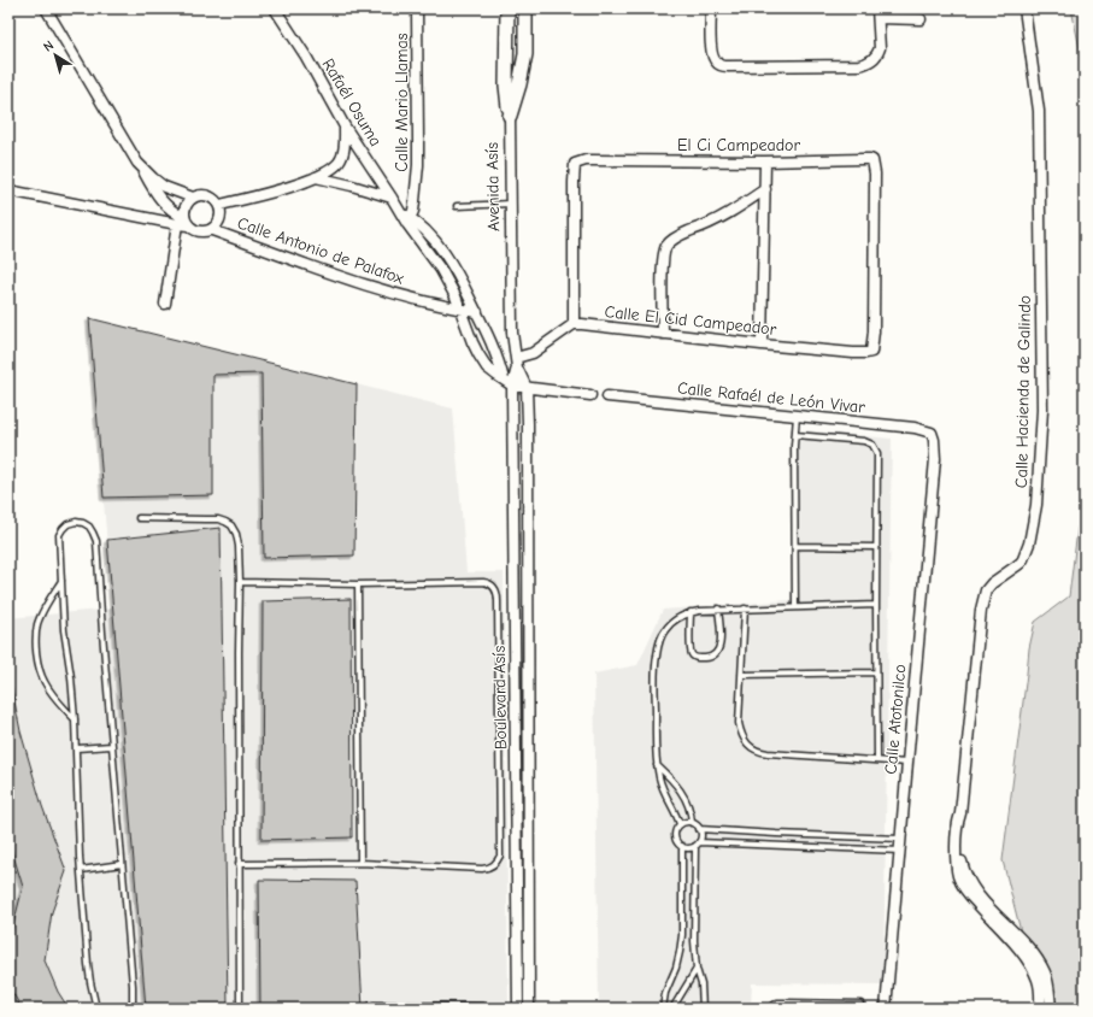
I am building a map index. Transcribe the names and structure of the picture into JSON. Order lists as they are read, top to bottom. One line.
{"streets":{"street":["Rafaél Osuma","Calle Mario Llamas","El Ci Campeador","Avenida Asís","Calle Antonio de Palafox","Calle El Cid Campeador","Calle Hacienda de Galindo","Calle Rafaél de León Vivar","Boulevard Asís","Calle Atotonilco"]},"crossings":[["Rafaél Osuma","Calle Mario Llamas"],["Rafaél Osuma","Avenida Asís"],["Rafaél Osuma","Calle Antonio de Palafox"],["Rafaél Osuma","Boulevard Asís"],["El Ci Campeador","Calle El Cid Campeador"],["Avenida Asís","Boulevard Asís"],["Calle Rafaél de León Vivar","Calle Atotonilco"]],"north":"top left"}
